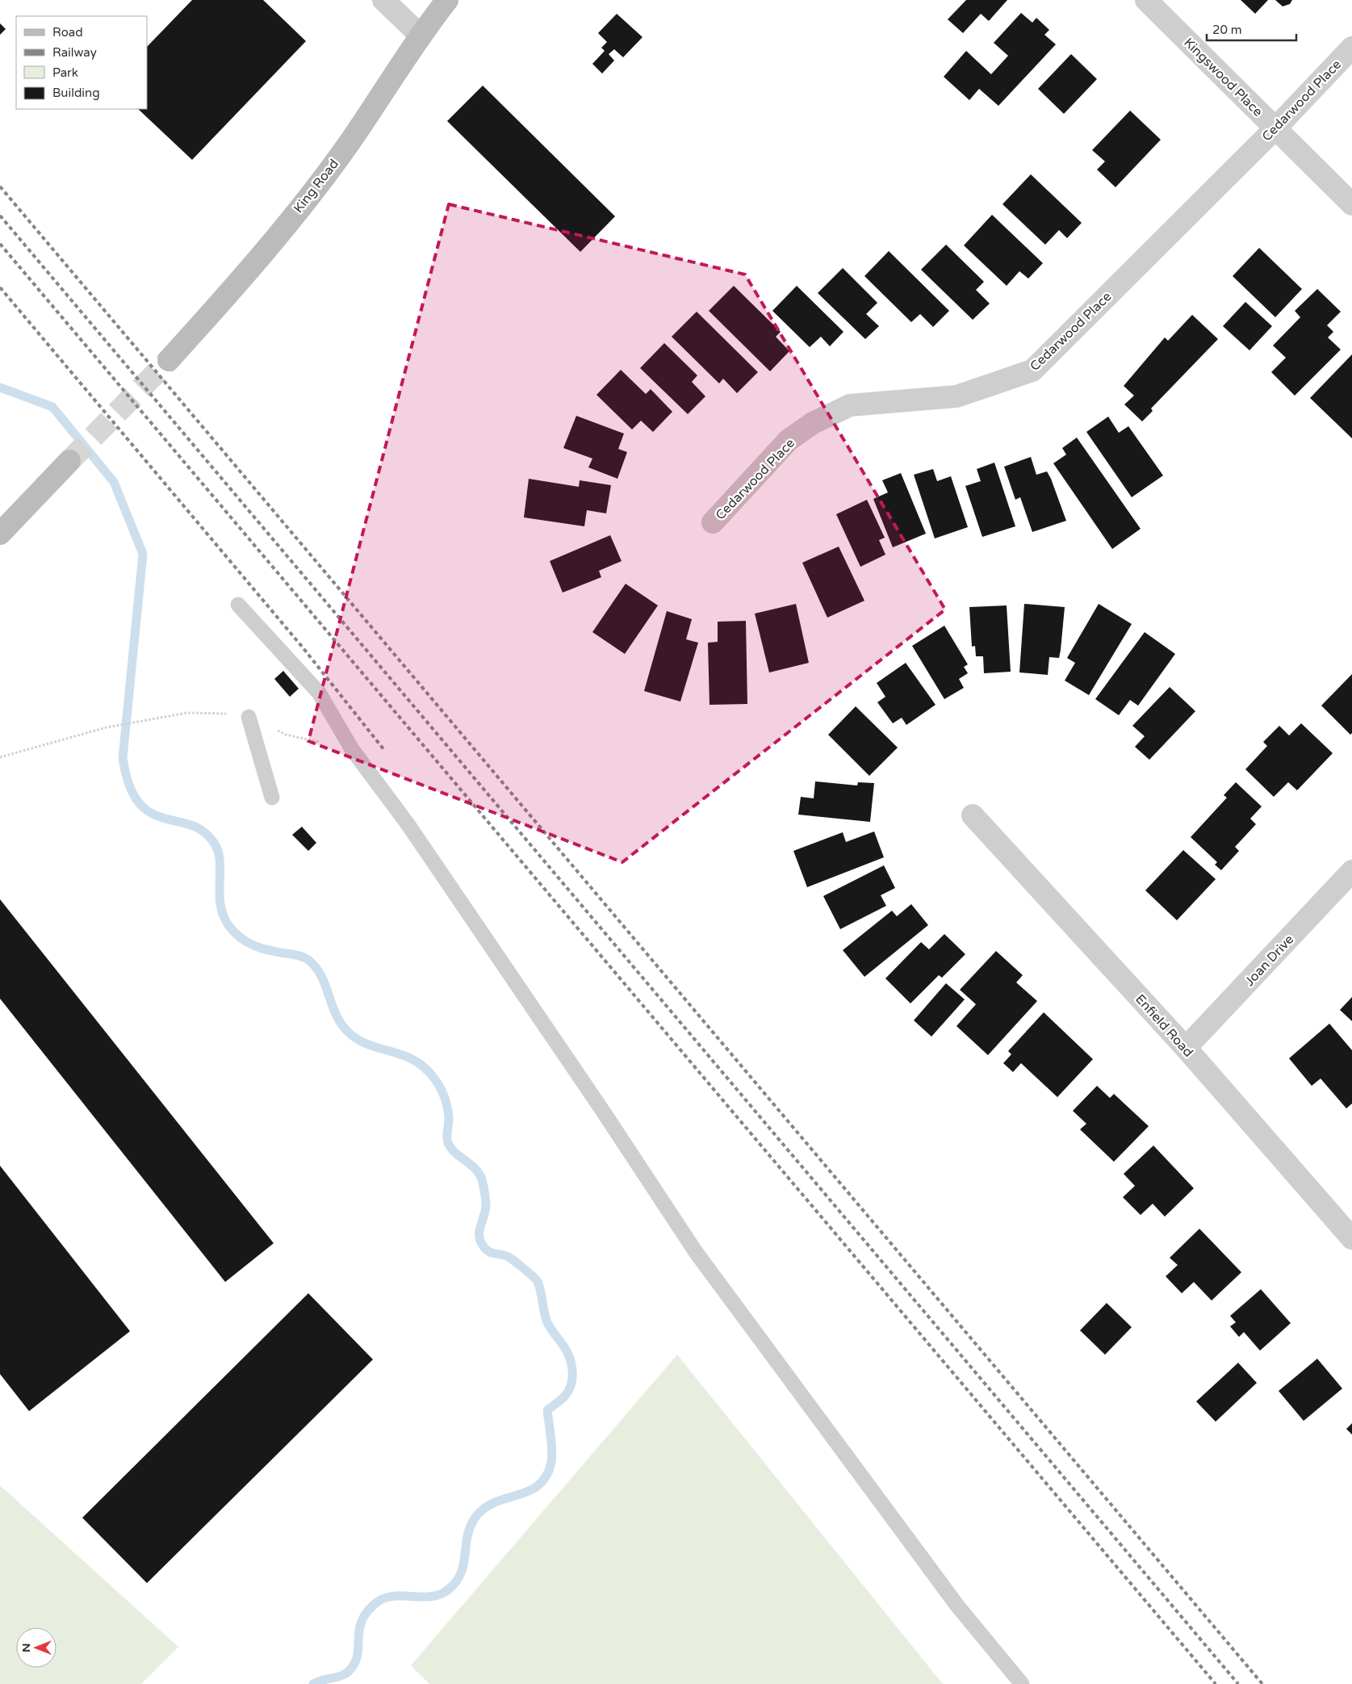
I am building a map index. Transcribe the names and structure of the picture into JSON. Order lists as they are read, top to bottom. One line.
{"streets":{"street":["Kingswood Place","Cedarwood Place","King Road","Joan Drive","Enfield Road"]},"crossings":[["Kingswood Place","Cedarwood Place"],["Joan Drive","Enfield Road"]],"legend":["Road","Railway","Park","Building"],"scale_bar":"20 m","north":"left"}
